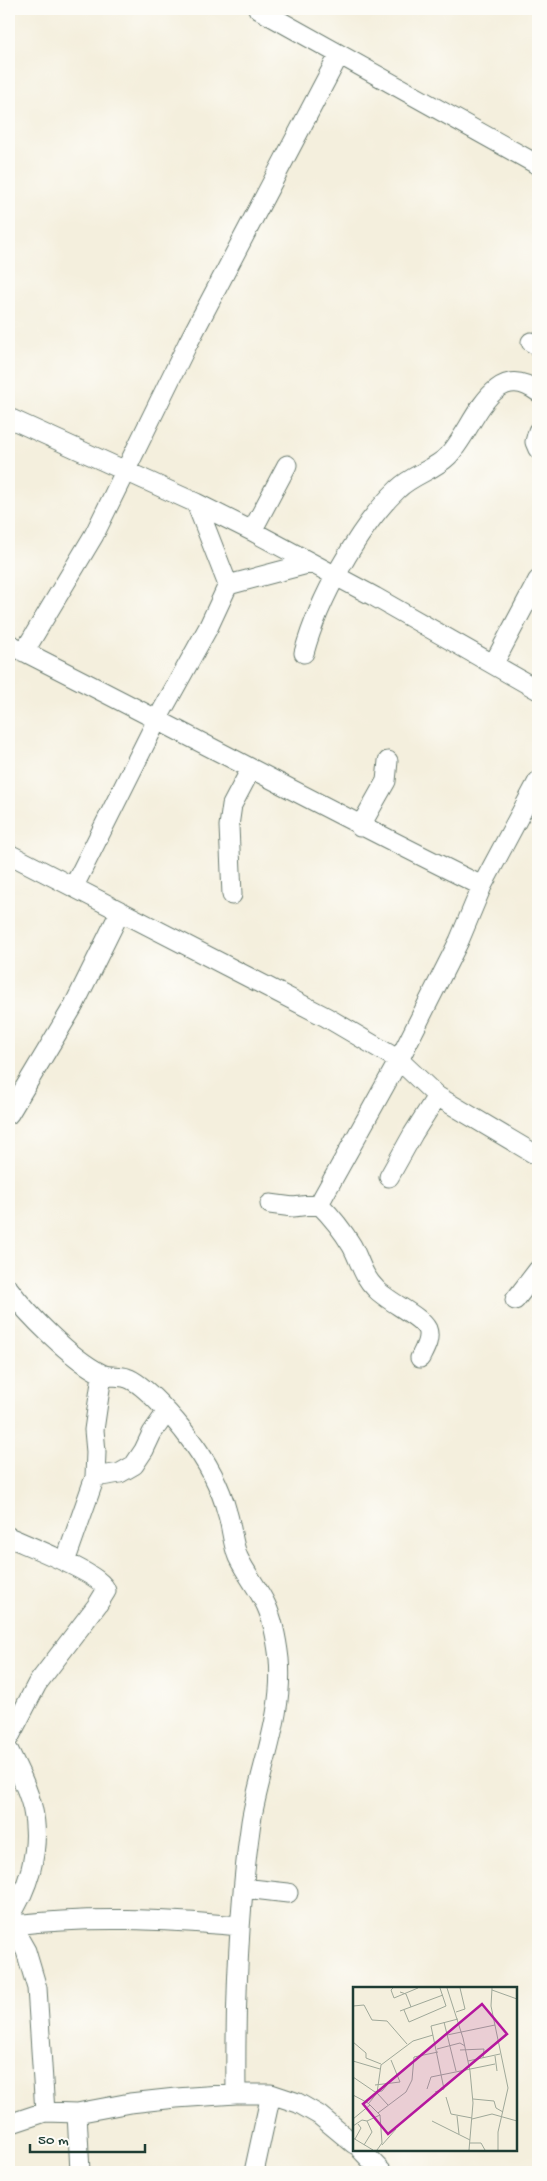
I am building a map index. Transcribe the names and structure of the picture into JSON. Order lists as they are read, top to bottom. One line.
{"scale_bar":"50 m"}
